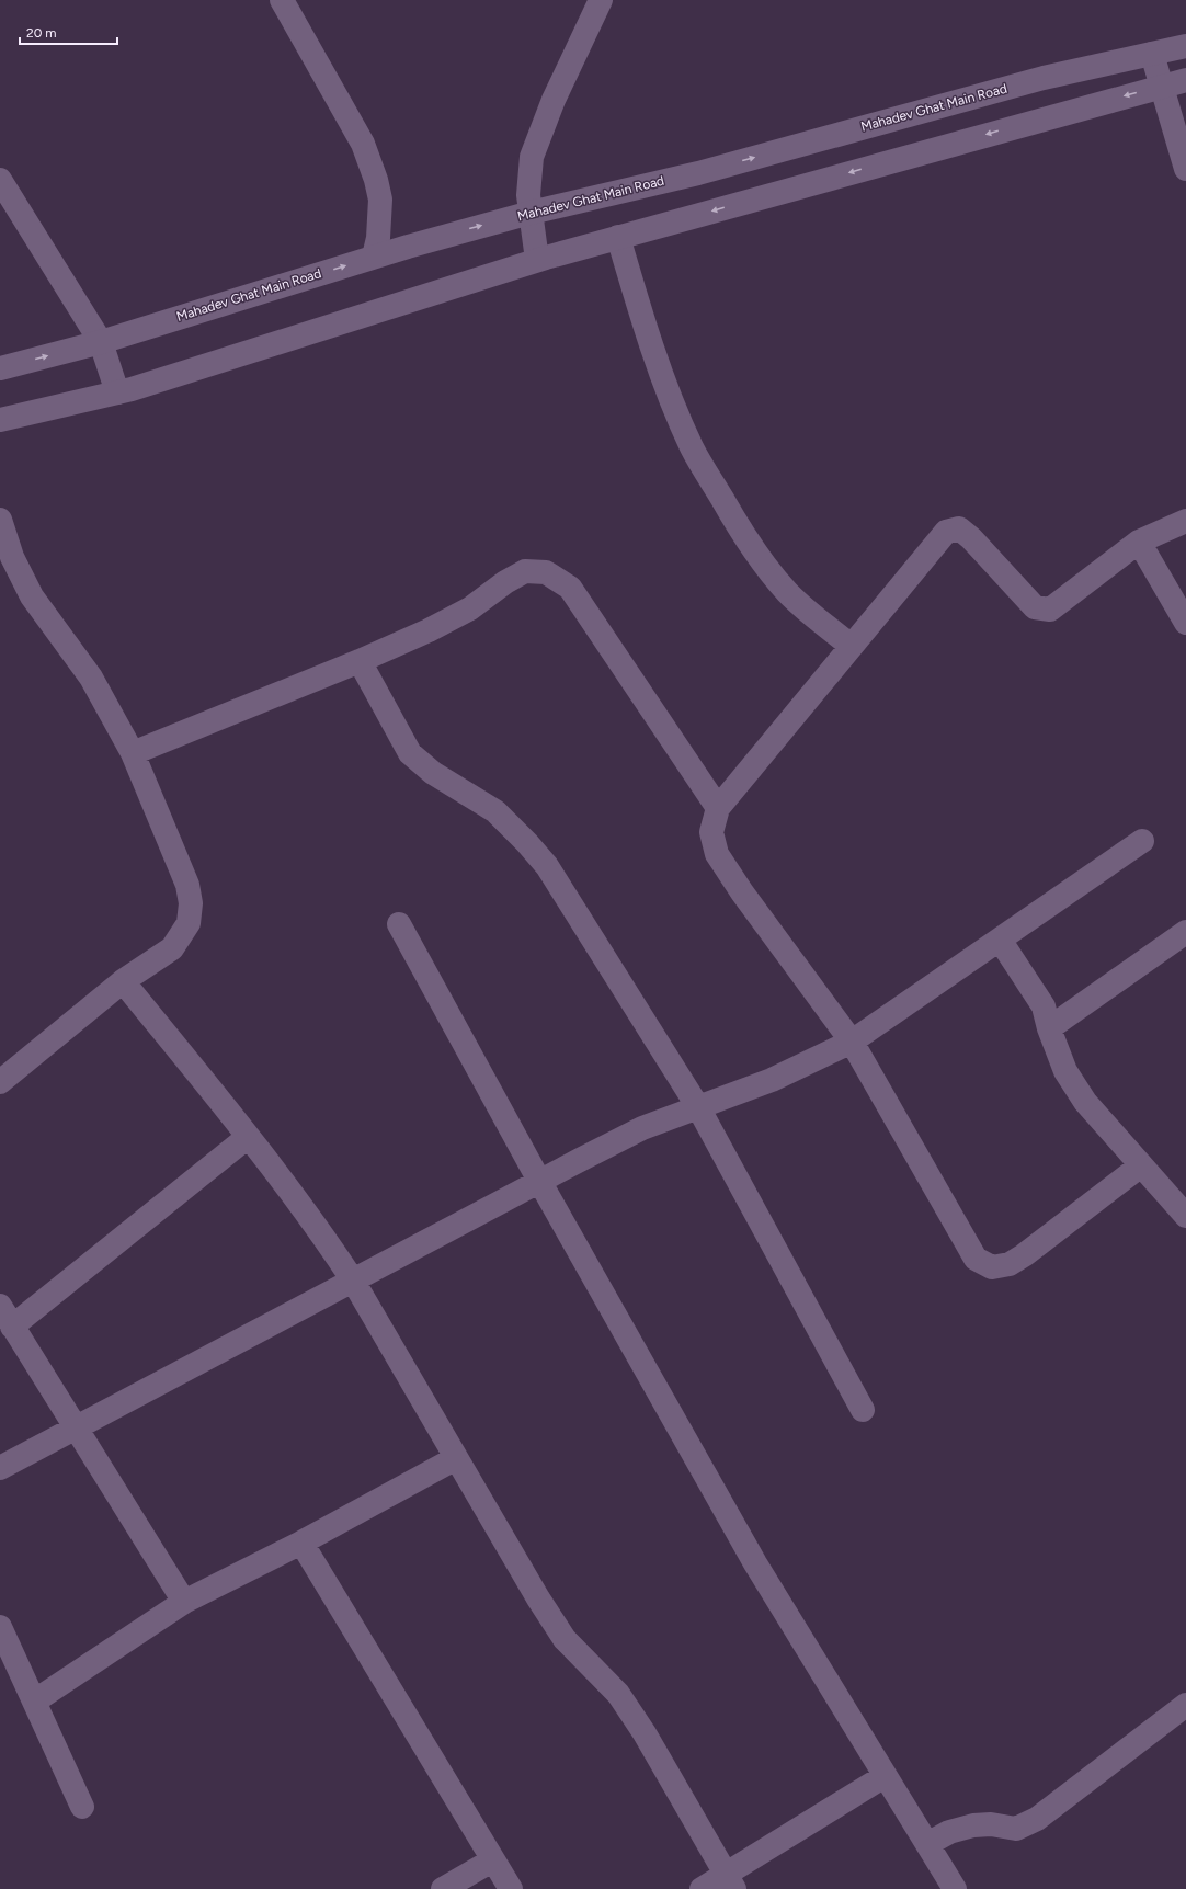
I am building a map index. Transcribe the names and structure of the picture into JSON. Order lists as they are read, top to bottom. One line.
{"streets":{"street":["Mahadev Ghat Main Road"]},"scale_bar":"20 m"}
